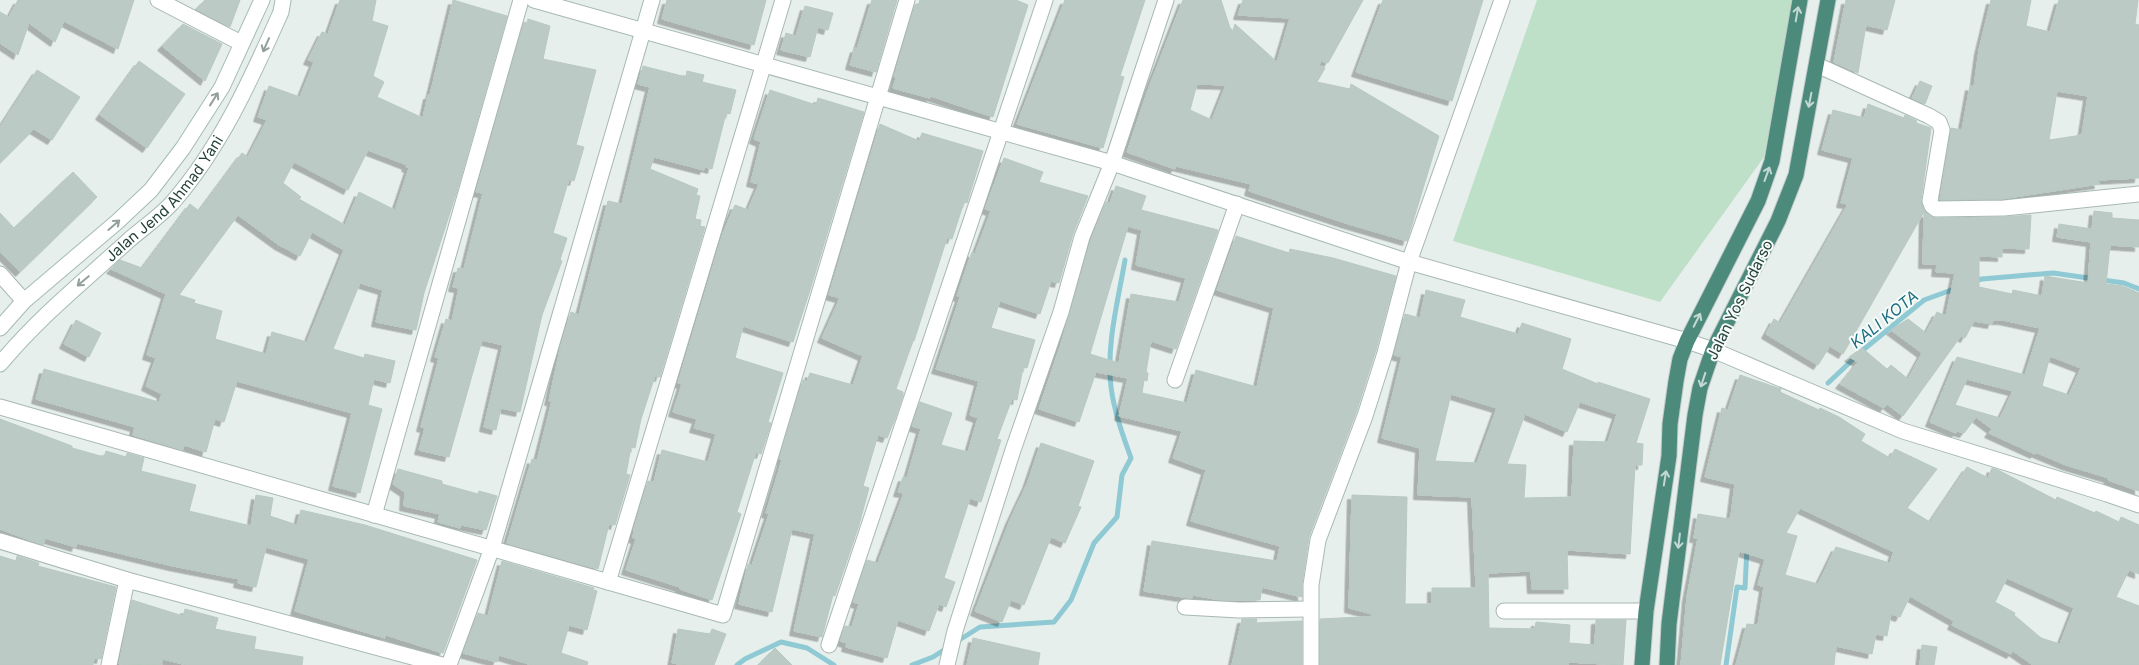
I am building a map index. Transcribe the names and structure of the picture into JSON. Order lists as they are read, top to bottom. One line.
{"streets":{"highway":["Jalan Yos Sudarso"],"street":["Jalan Jend Ahmad Yani"]},"water":["KALI KOTA"]}
